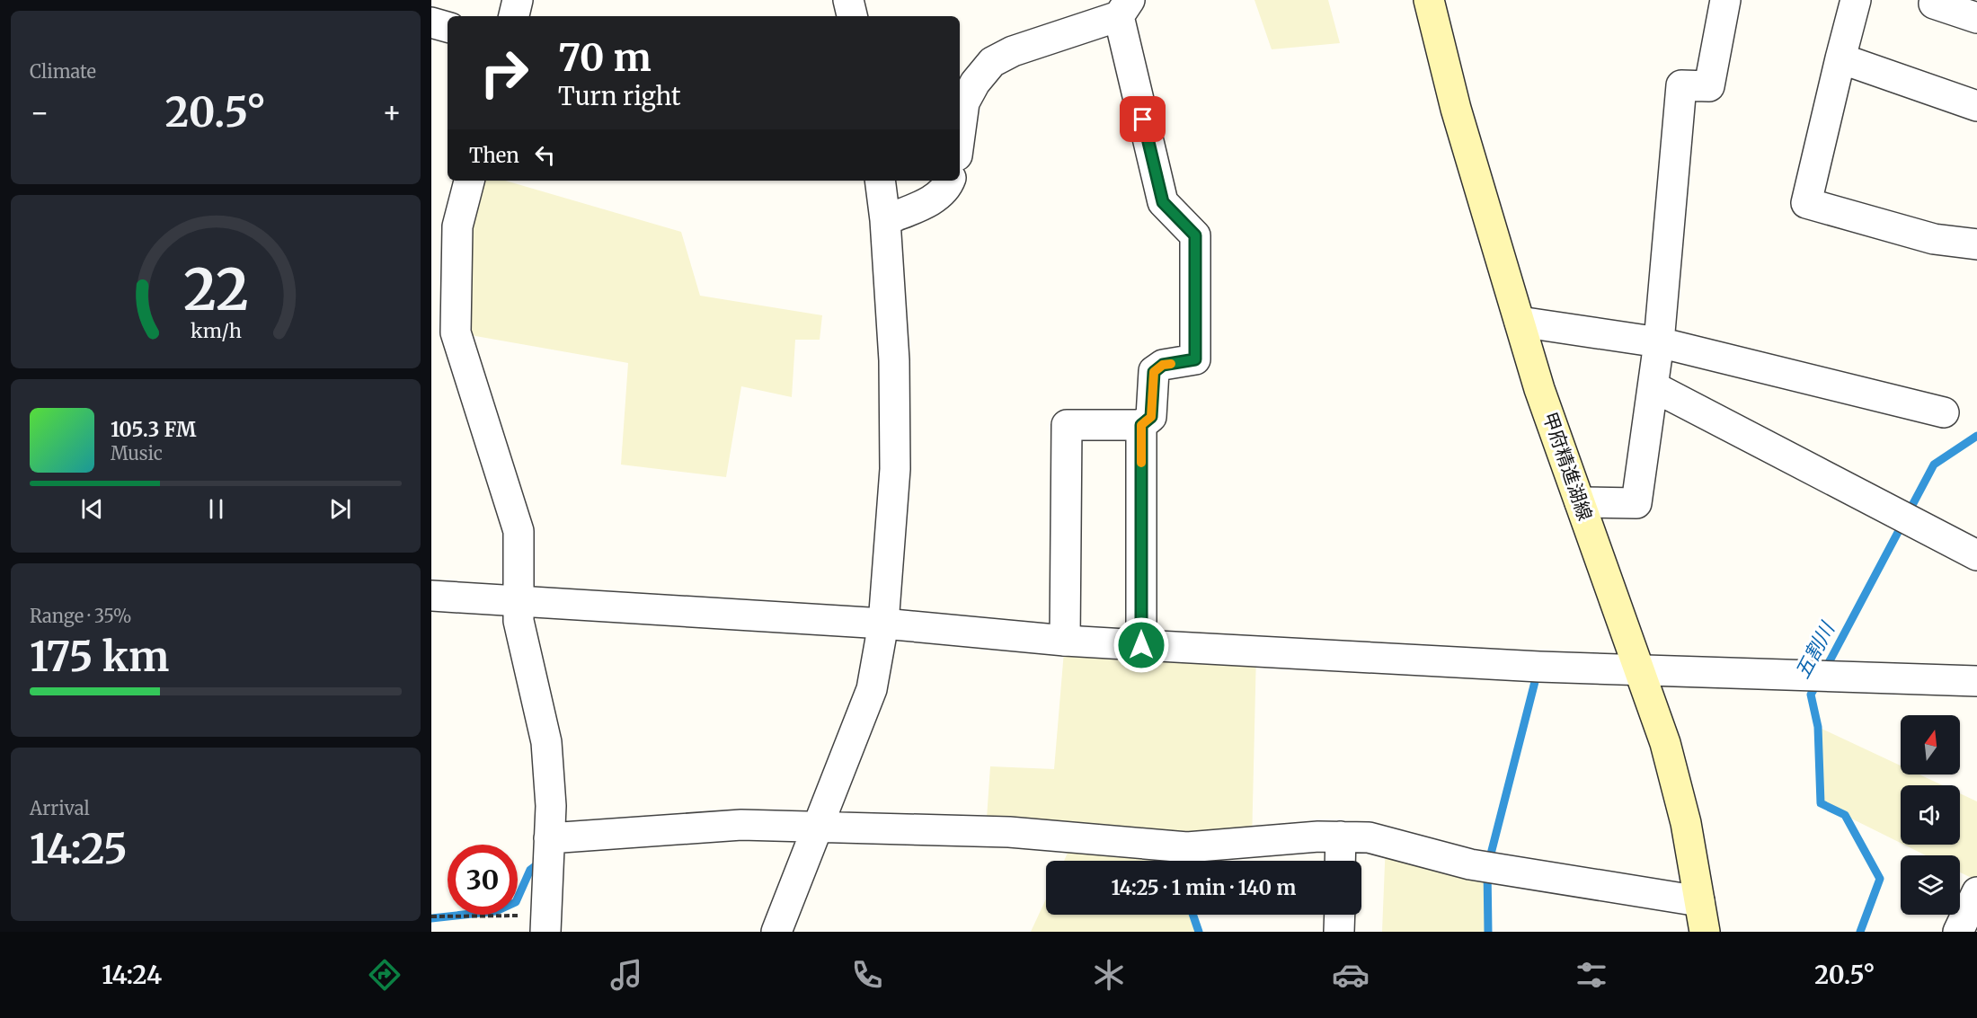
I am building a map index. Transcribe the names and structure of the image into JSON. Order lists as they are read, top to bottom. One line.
{"streets":{"main road":["甲府精進湖線"]},"water":["五割川"],"north":"top","page":{"tile":["Climate",["Range · 35%","175 km"],["Arrival","14:25"]],"turn":["70 m","Turn right"],"heat":["−","20.5°","+"],"then":"Then","song":["105.3 FM","Music"],"limit":"30","trip":"14:25 · 1 min · 140 m","tabs":["14:24","20.5°"],"gauge":["22","km/h"]}}
